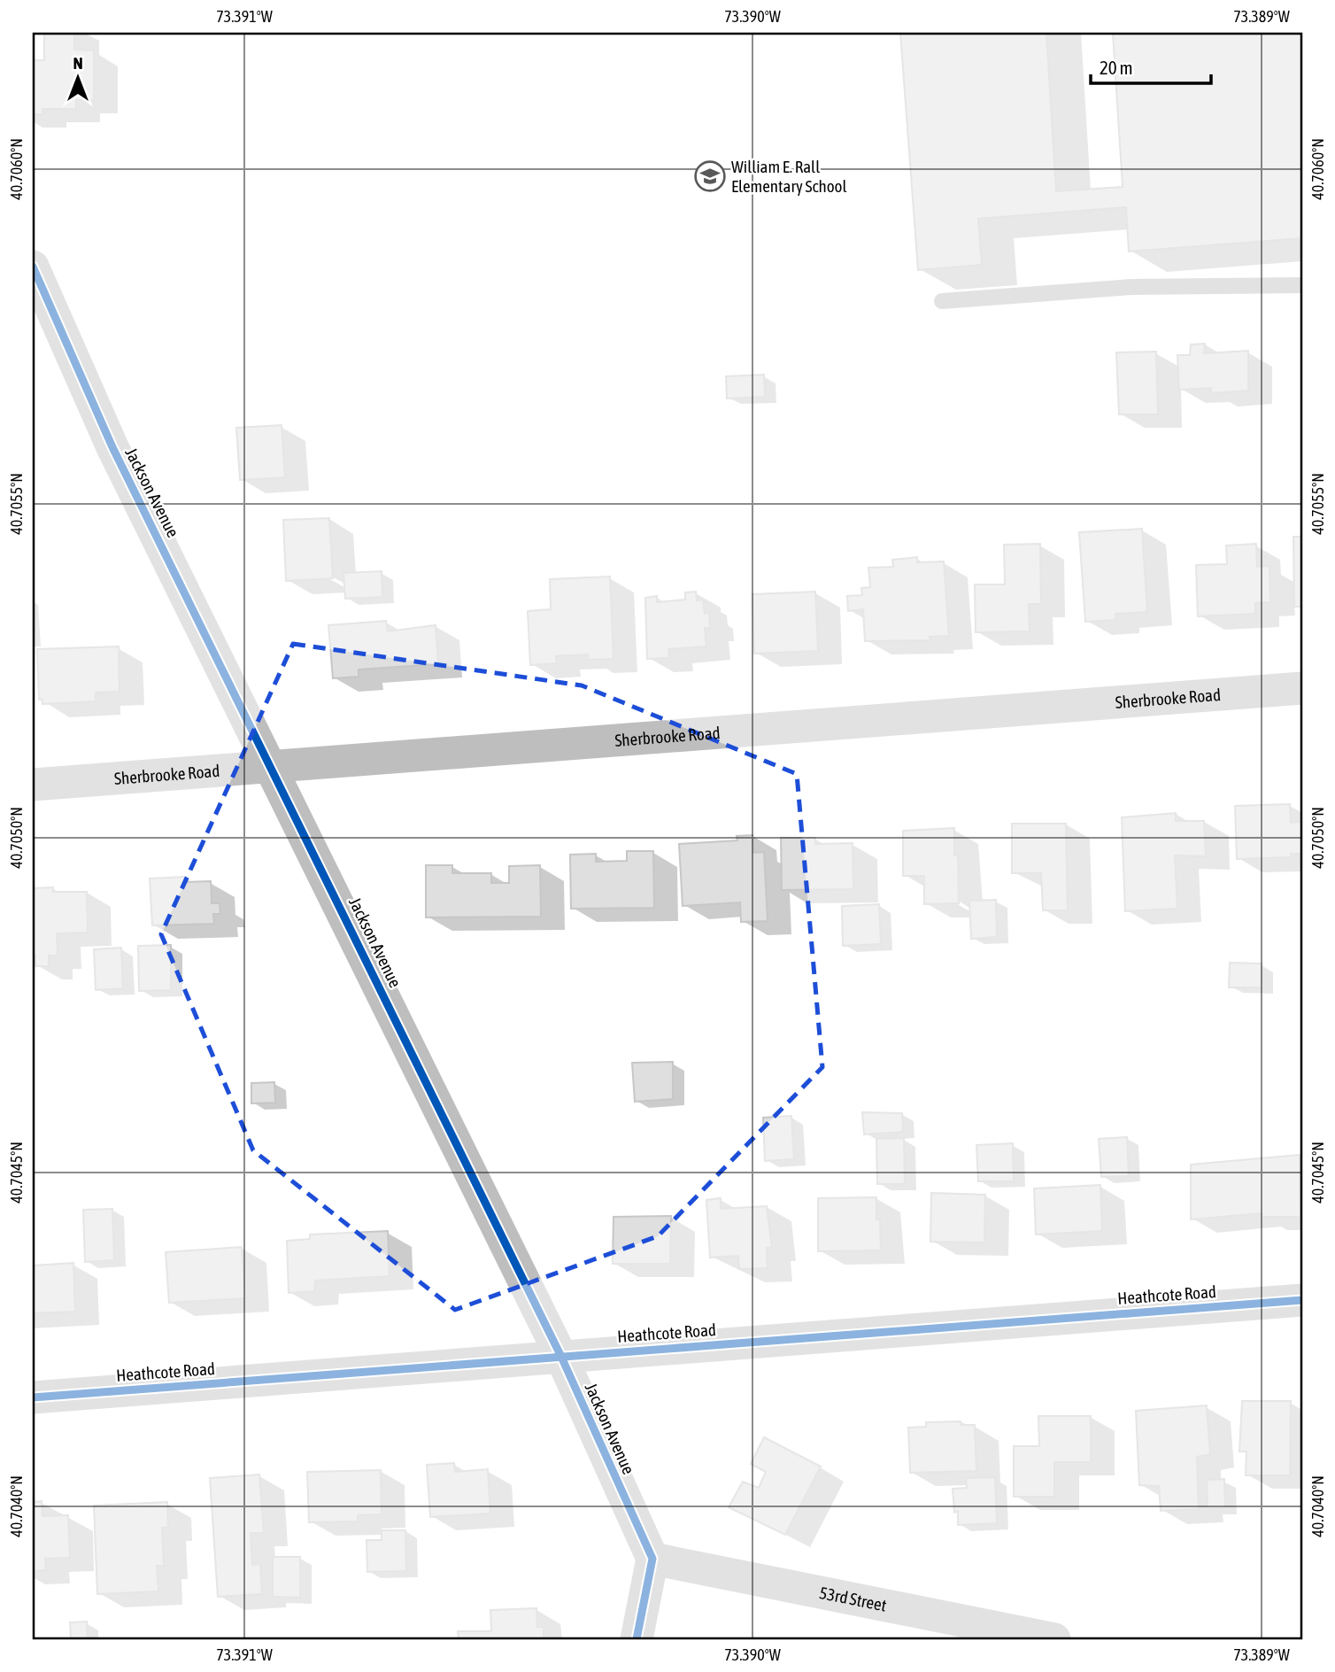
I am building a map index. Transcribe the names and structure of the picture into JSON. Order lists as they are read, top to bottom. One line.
{"streets":{"street":["Jackson Avenue","Sherbrooke Road","Heathcote Road","53rd Street"]},"crossings":[["Jackson Avenue","Sherbrooke Road"],["Jackson Avenue","Heathcote Road"],["Jackson Avenue","53rd Street"]],"places":{"school or university":["William E. Rall Elementary School"]},"scale_bar":"20 m","north":"top","coordinates":["73.391°W","73.390°W","73.389°W","40.7060°N","40.7055°N","40.7050°N","40.7045°N","40.7040°N"]}
